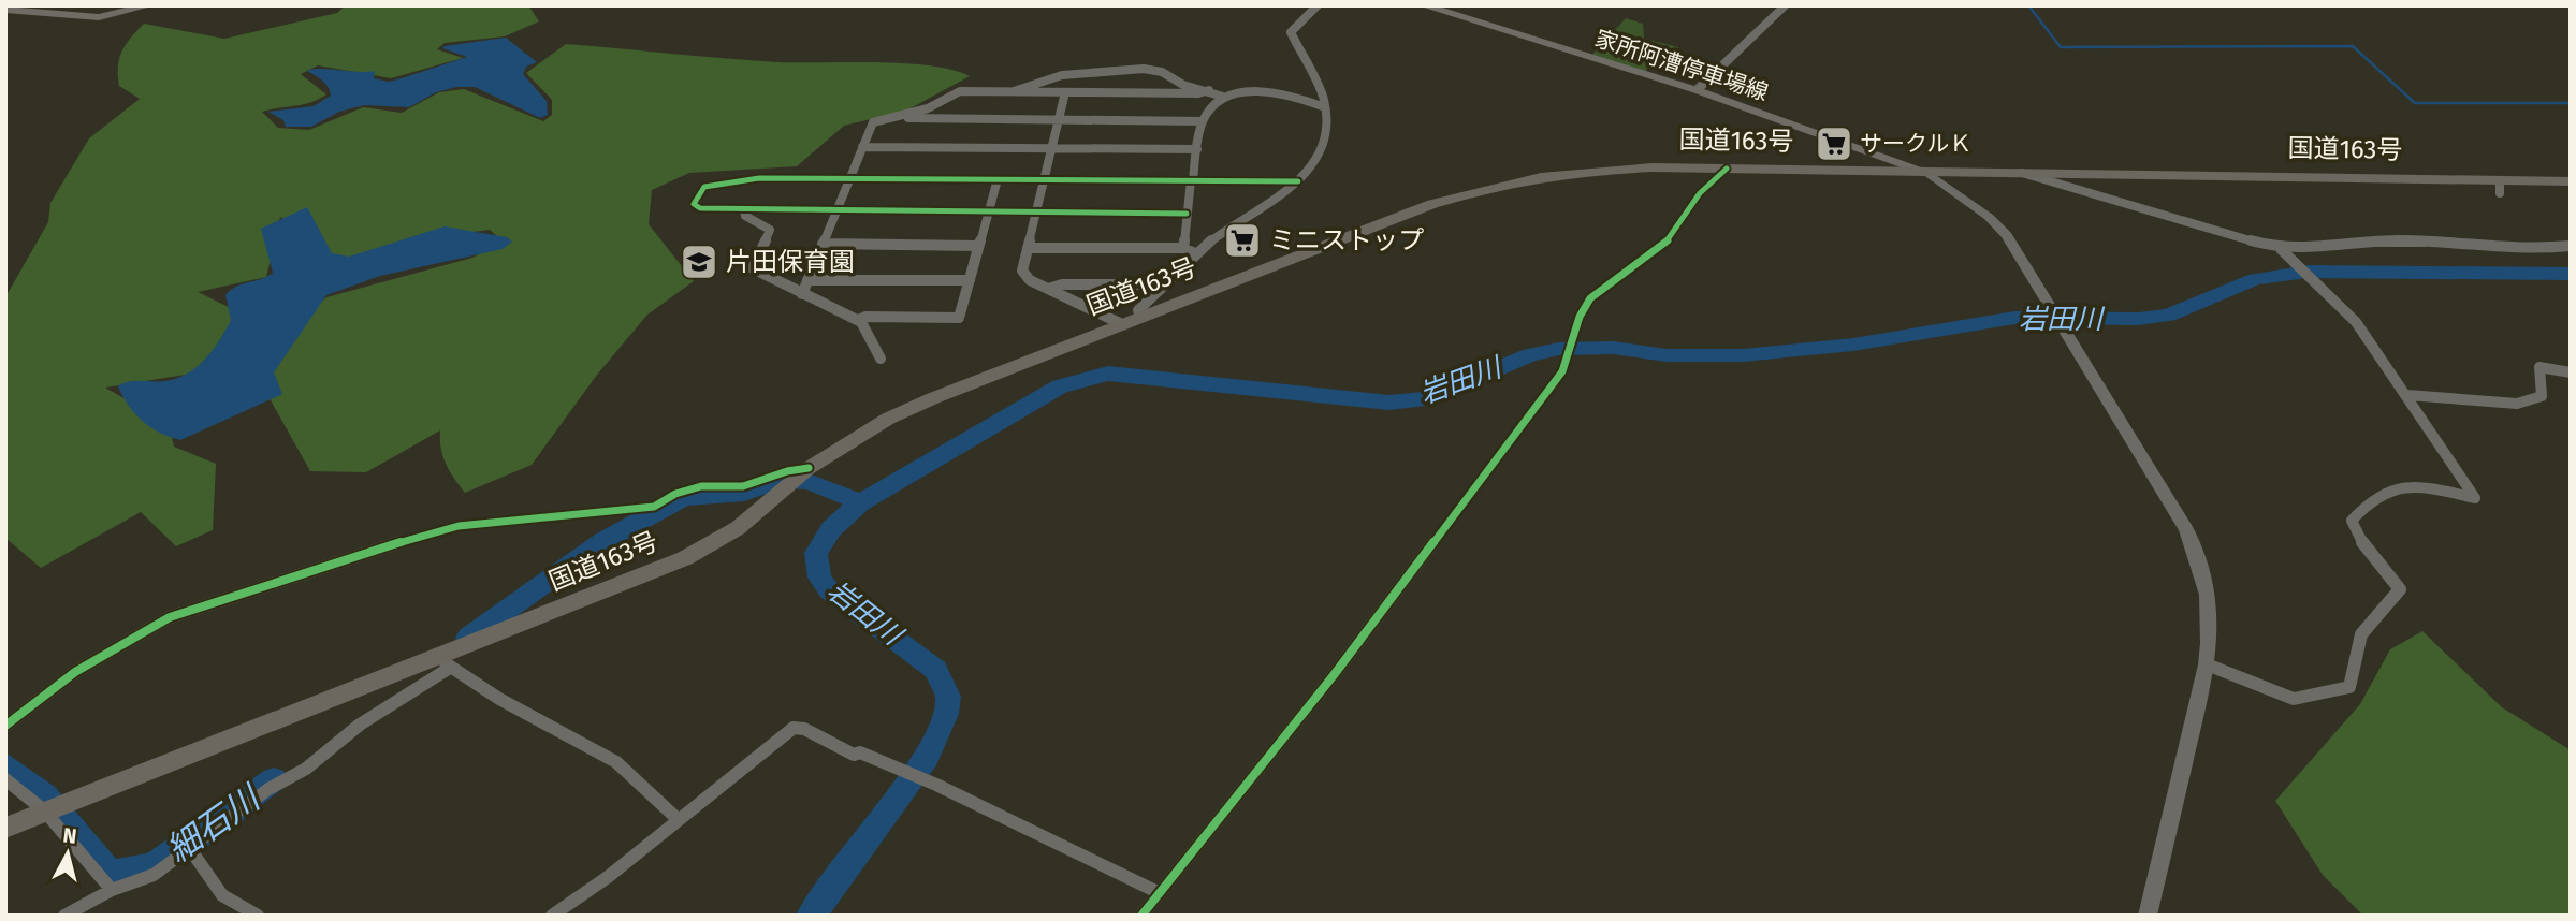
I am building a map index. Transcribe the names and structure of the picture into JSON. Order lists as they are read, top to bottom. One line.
{"streets":{"highway":["国道163号"],"main road":["家所阿漕停車場線"]},"crossings":[["家所阿漕停車場線","国道163号"]],"water":["岩田川","細石川"],"places":{"supermarket":["サークルＫ","ミニストップ"],"school or university":["片田保育園"]},"north":"top"}
